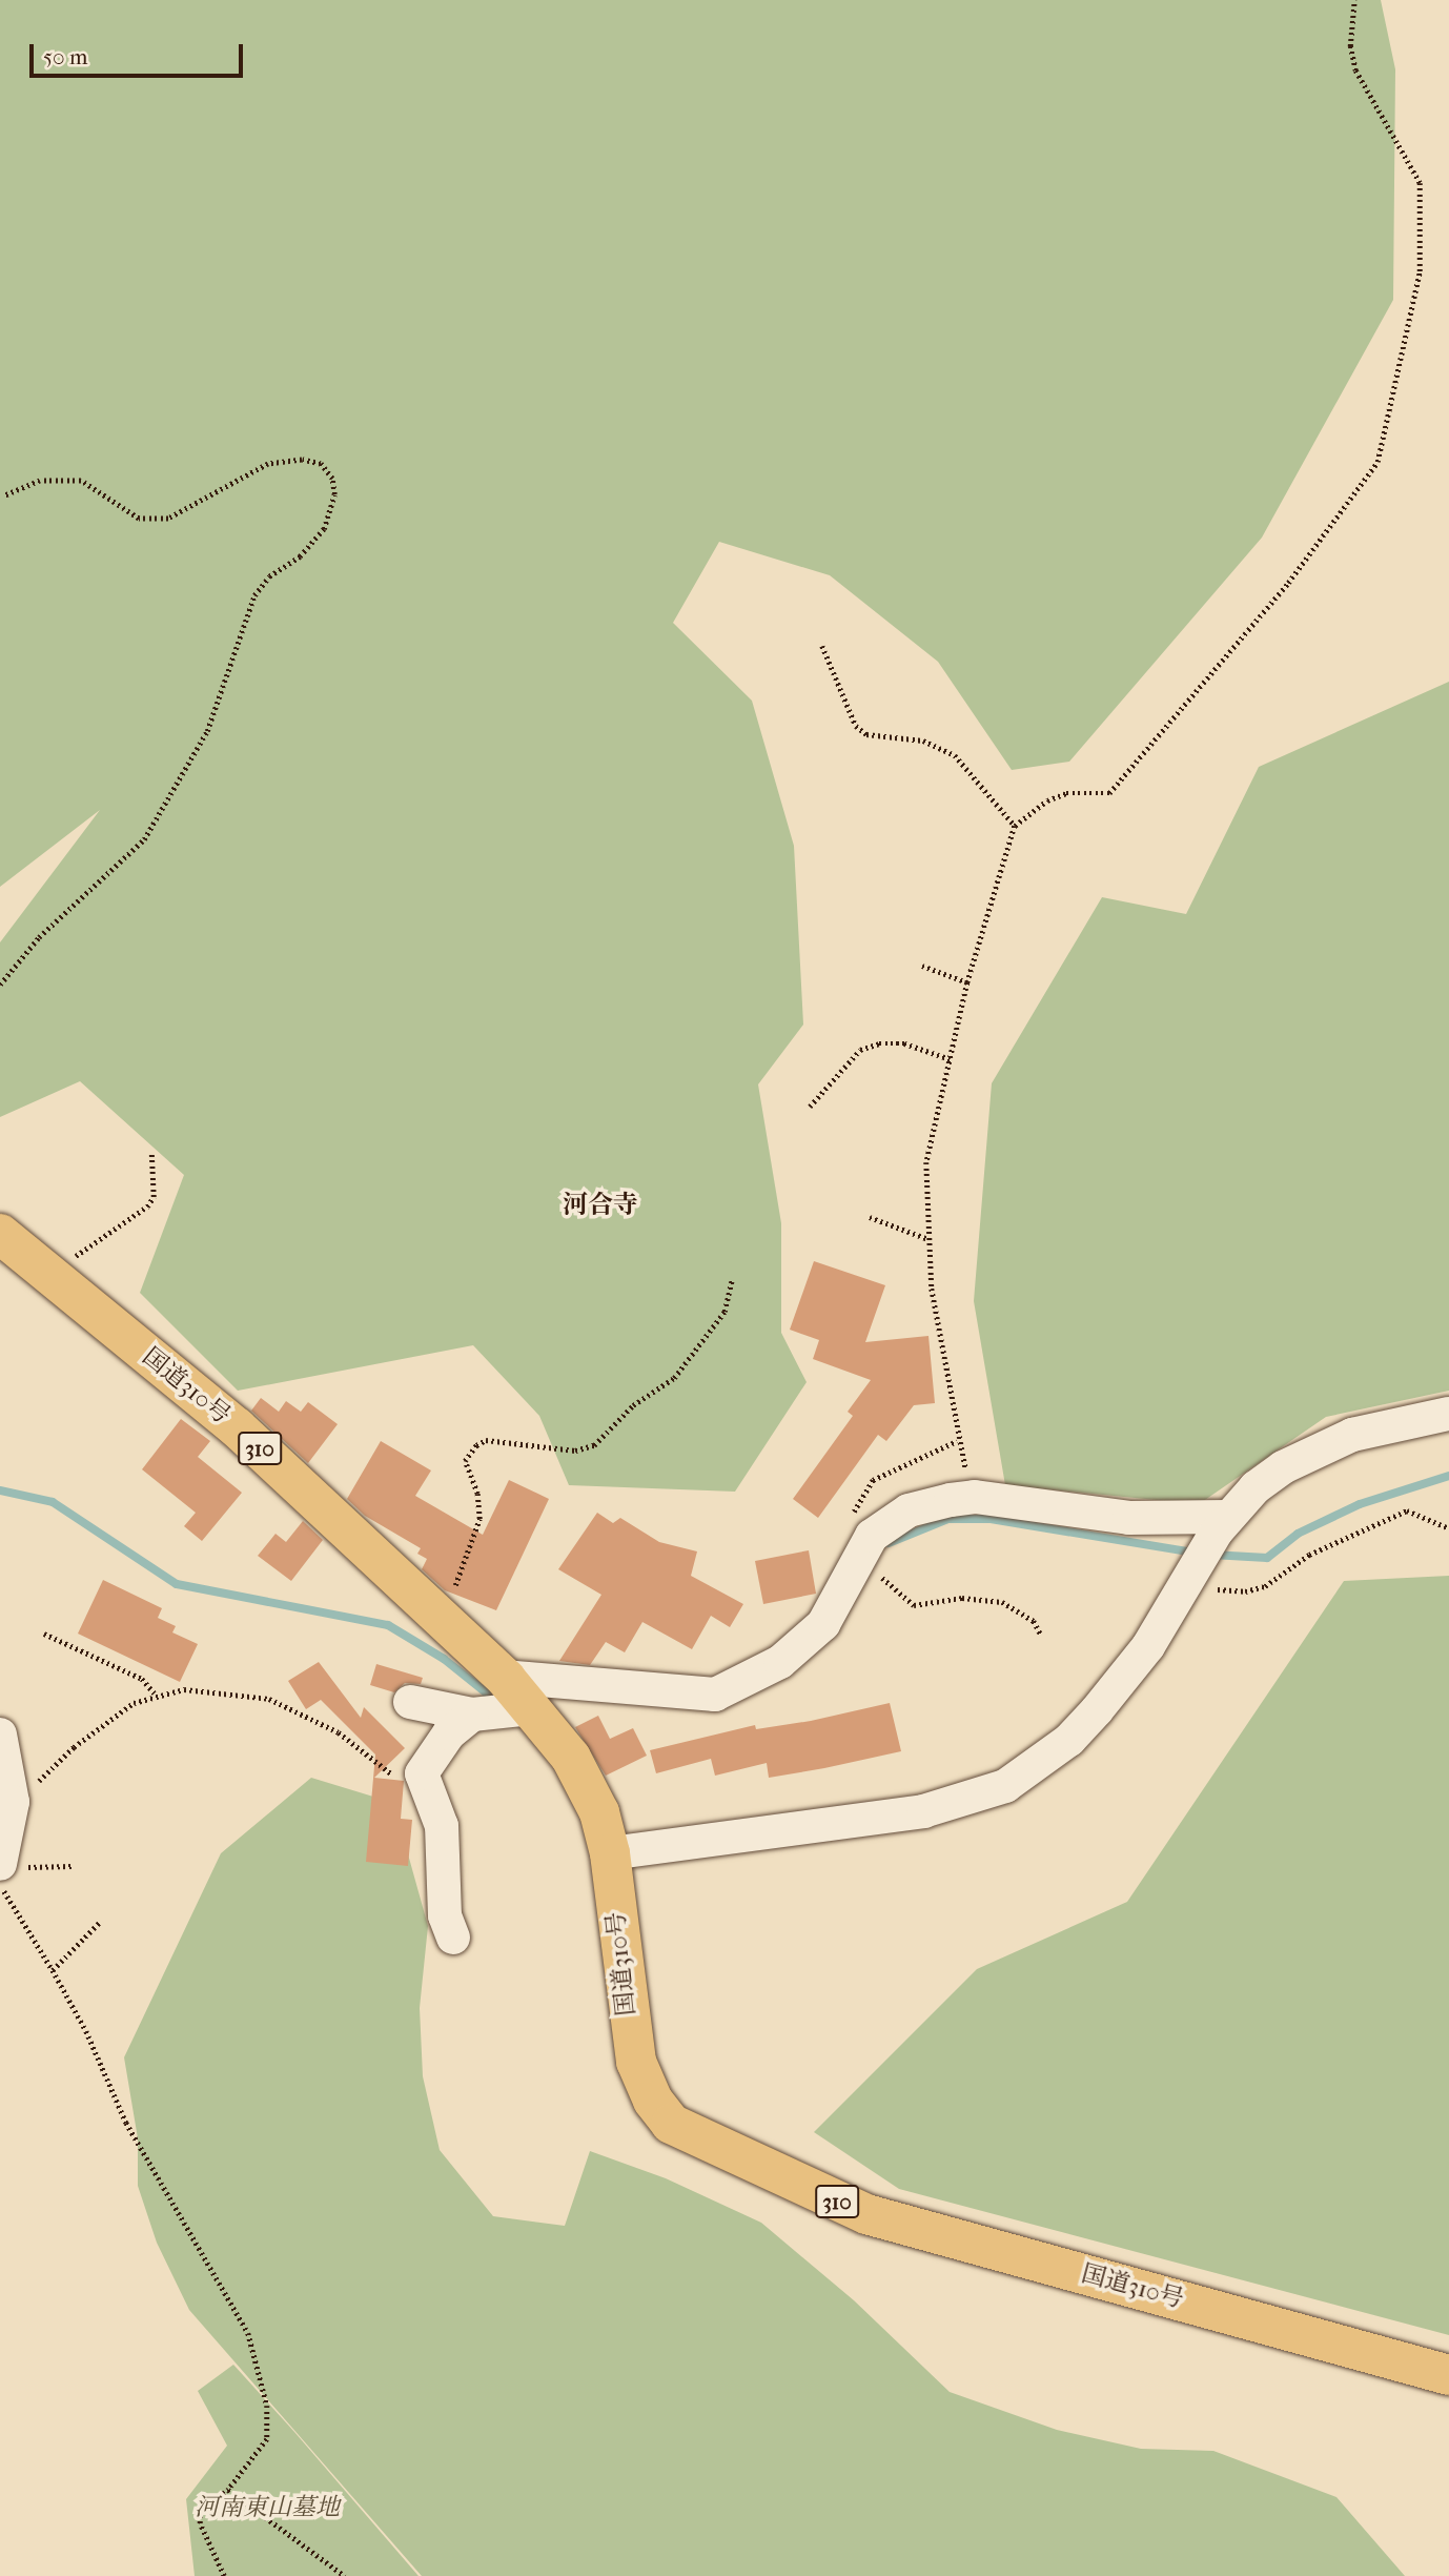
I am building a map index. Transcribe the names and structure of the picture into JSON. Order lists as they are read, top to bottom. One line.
{"streets":{"highway":["国道310号","310"]},"districts":["河合寺"],"parks":["河南東山墓地"],"scale_bar":"50 m"}
